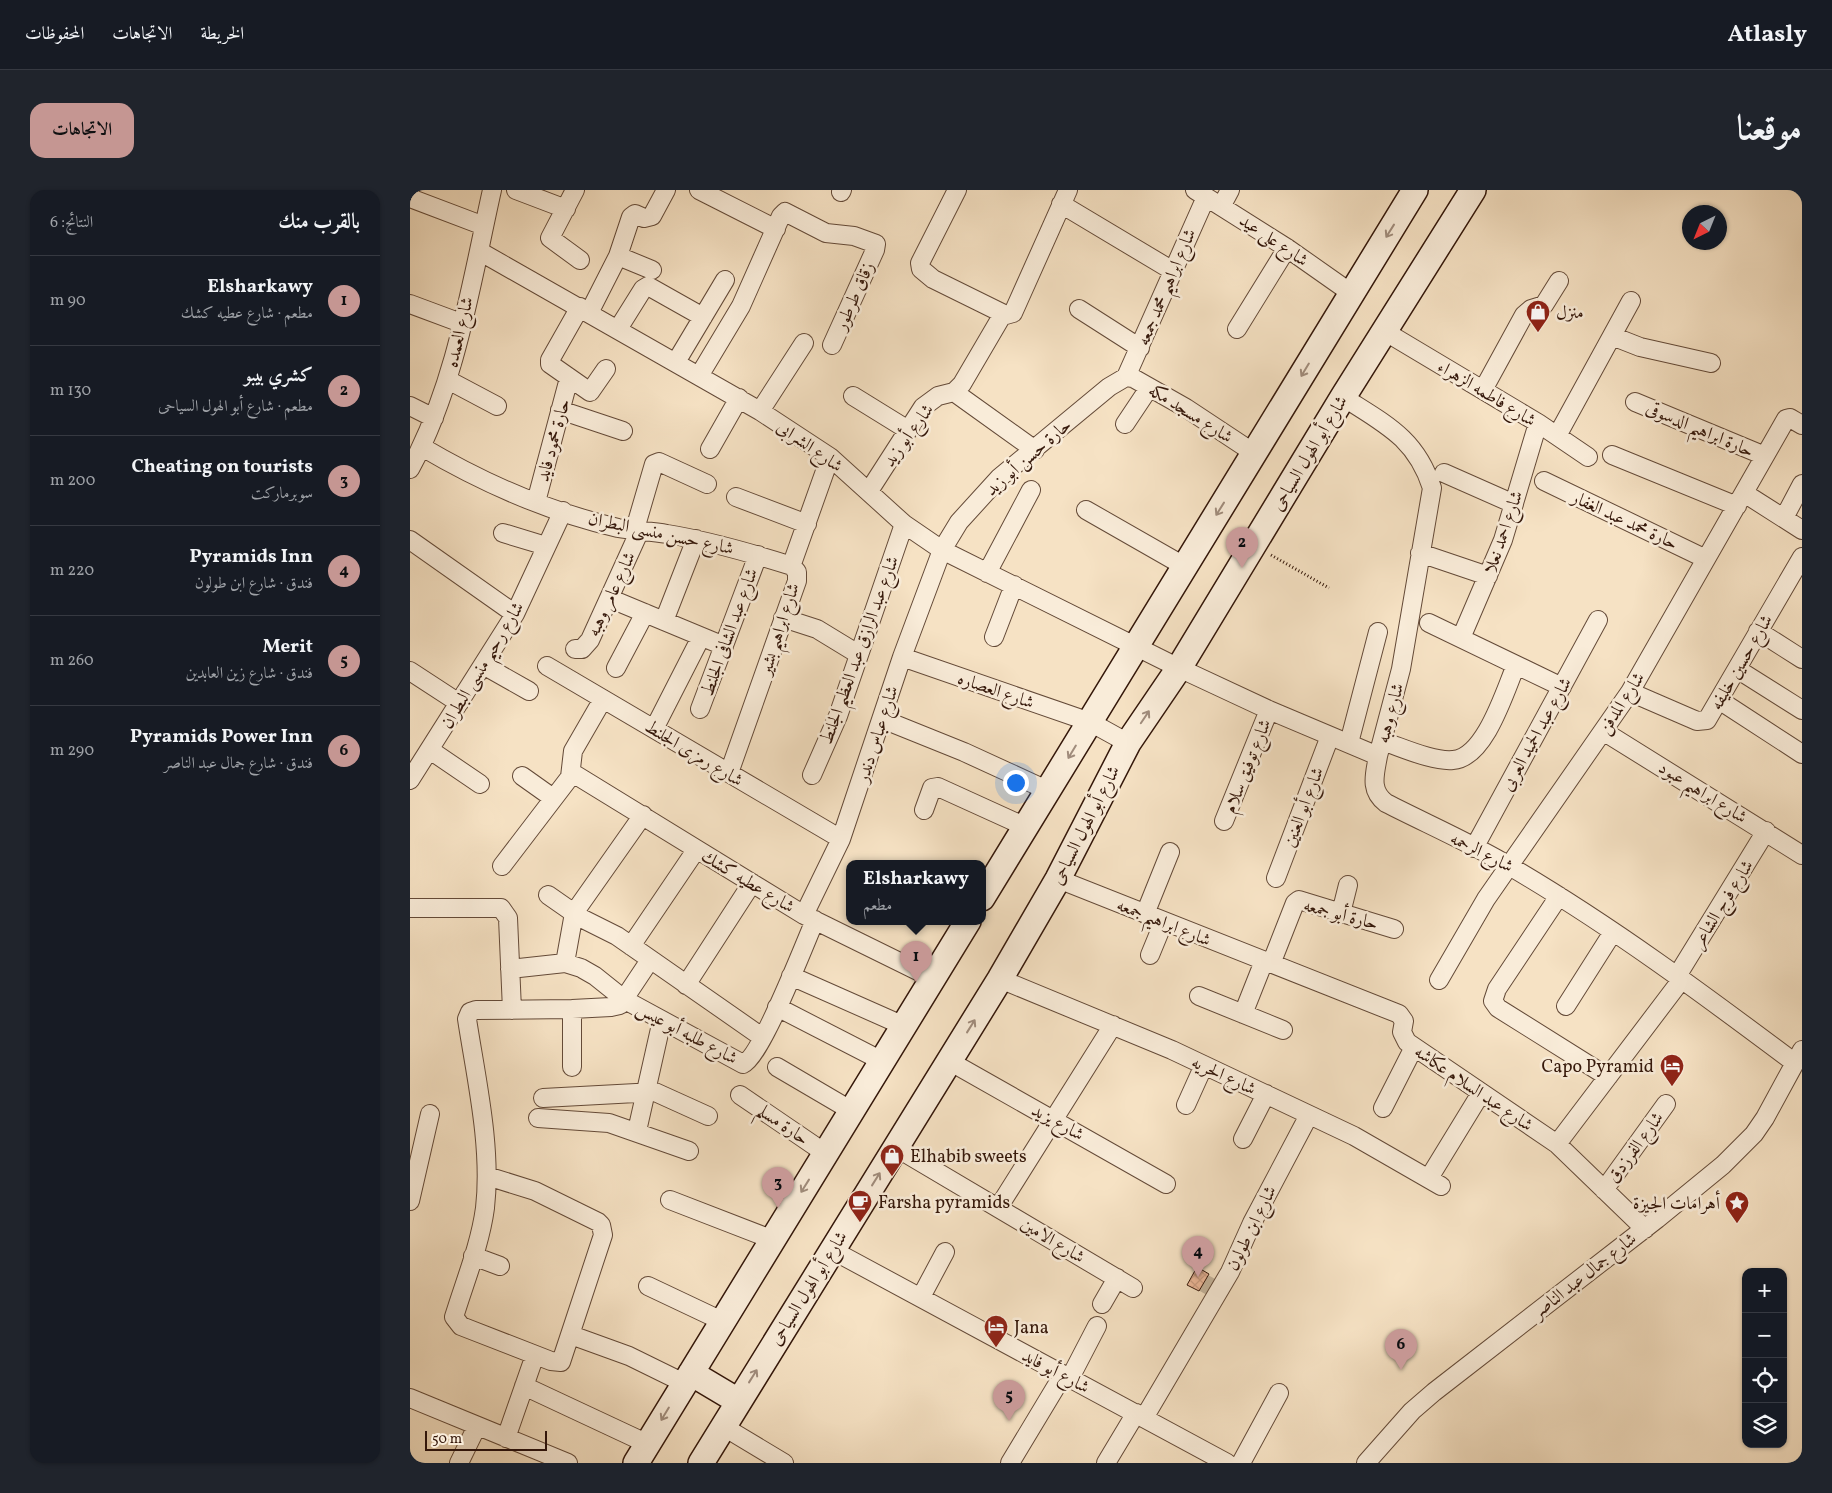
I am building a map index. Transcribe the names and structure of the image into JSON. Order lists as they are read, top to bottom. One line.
{"streets":{"main road":["شارع أبو الهول السياحى"],"street":["شارع على عيد","شارع ابراهيم محمد جمعه","زقاق طرطور","شارع العمده","شارع فاطمه الزهراء","شارع مسجد مكه","حارة ابراهيم الدسوقى","شارع أبو زيد","حارة محمود فايد","شارع الشرابى","حارة حسن أبو زيد","حارة محمد عبد الغفار","شارع احمد نعلا","شارع حسن منسى البطران","شارع عامر وهبه","شارع ابراهيم بشير","شارع عبد الشافى الجلنط","شارع عبد الرازق عبد العظيم الجلنط","شارع حسين خليفه","شارع رحيم منسى البطران","شارع العصاره","شارع المدفن","شارع وهبه","شارع عباس دندر","شارع عبد الحميد العربى","شارع رمزى الجلنط","شارع توفيق سلام","شارع ابراهيم عبود","شارع أبو العنين","شارع الرحمه","شارع عطيه كشك","شارع فرج الشاعر","حارة أبو جمعه","شارع ابراهيم جمعه","شارع طلبه أبو عيس","شارع الحريه","شارع عبد السلام عكاشه","شارع يزيد","حارة مسلم","شارع الفرزدق","شارع ابن طولون","شارع الامين","شارع جمال عبد الناصر","شارع أبو فايد"]},"crossings":[["شارع على عيد","شارع ابراهيم محمد جمعه"],["شارع ابراهيم محمد جمعه","شارع مسجد مكه"],["شارع ابراهيم محمد جمعه","حارة حسن أبو زيد"],["زقاق طرطور","شارع الشرابى"],["شارع العمده","شارع الشرابى"],["شارع العمده","شارع حسن منسى البطران"],["شارع فاطمه الزهراء","شارع أبو الهول السياحى"],["شارع فاطمه الزهراء","شارع احمد نعلا"],["شارع مسجد مكه","حارة حسن أبو زيد"],["حارة ابراهيم الدسوقى","شارع المدفن"],["شارع أبو زيد","شارع الشرابى"],["حارة محمود فايد","شارع حسن منسى البطران"],["شارع الشرابى","شارع أبو الهول السياحى"],["شارع الشرابى","حارة حسن أبو زيد"],["شارع الشرابى","شارع ابراهيم بشير"],["شارع الشرابى","شارع عبد الرازق عبد العظيم الجلنط"],["شارع الشرابى","شارع عباس دندر"],["شارع أبو الهول السياحى","شارع العصاره"],["شارع أبو الهول السياحى","شارع وهبه"],["شارع أبو الهول السياحى","شارع ابراهيم جمعه"],["شارع أبو الهول السياحى","شارع الحريه"],["شارع أبو الهول السياحى","شارع يزيد"],["شارع أبو الهول السياحى","شارع الامين"],["شارع أبو الهول السياحى","شارع أبو فايد"],["حارة حسن أبو زيد","شارع عباس دندر"],["حارة محمد عبد الغفار","شارع المدفن"],["شارع حسن منسى البطران","شارع عامر وهبه"],["شارع حسن منسى البطران","شارع ابراهيم بشير"],["شارع حسن منسى البطران","شارع عبد الشافى الجلنط"],["شارع حسن منسى البطران","شارع رحيم منسى البطران"],["شارع ابراهيم بشير","شارع رمزى الجلنط"],["شارع حسين خليفه","شارع المدفن"],["شارع العصاره","شارع عباس دندر"],["شارع المدفن","شارع ابراهيم عبود"],["شارع المدفن","شارع الرحمه"],["شارع وهبه","شارع الرحمه"],["شارع عباس دندر","شارع رمزى الجلنط"],["شارع عباس دندر","شارع عطيه كشك"],["شارع عباس دندر","شارع طلبه أبو عيس"],["شارع عبد الحميد العربى","شارع الرحمه"],["شارع ابراهيم عبود","شارع فرج الشاعر"],["شارع الرحمه","شارع فرج الشاعر"],["شارع الرحمه","شارع جمال عبد الناصر"],["شارع عطيه كشك","شارع طلبه أبو عيس"],["شارع فرج الشاعر","شارع عبد السلام عكاشه"],["حارة أبو جمعه","شارع ابراهيم جمعه"],["حارة أبو جمعه","شارع عبد السلام عكاشه"],["شارع ابراهيم جمعه","شارع عبد السلام عكاشه"],["شارع الحريه","شارع عبد السلام عكاشه"],["شارع الحريه","شارع ابن طولون"],["شارع عبد السلام عكاشه","شارع الفرزدق"],["شارع عبد السلام عكاشه","شارع جمال عبد الناصر"],["شارع ابن طولون","شارع أبو فايد"]],"places":{"shop":["منزل","Elhabib sweets"],"hotel":["Capo Pyramid","Jana"],"cafe":["Farsha pyramids"],"place":["أهرامات الجيزة"]},"scale_bar":"50 m","north":"bottom left","page":{"header":"Atlasly","nav":["الخريطة","الاتجاهات","المحفوظات"],"title":"موقعنا","buttons":"الاتجاهات","heading":["بالقرب منك","النتائج: 6"],"list":[{"mark":"1","name":"Elsharkawy","note":"مطعم · شارع عطيه كشك","value":"90 m"},{"mark":"2","name":"كشري بيبو","note":"مطعم · شارع أبو الهول السياحى","value":"130 m"},{"mark":"3","name":"Cheating on tourists","note":"سوبرماركت","value":"200 m"},{"mark":"4","name":"Pyramids Inn","note":"فندق · شارع ابن طولون","value":"220 m"},{"mark":"5","name":"Merit","note":"فندق · شارع زين العابدين","value":"260 m"},{"mark":"6","name":"Pyramids Power Inn","note":"فندق · شارع جمال عبد الناصر","value":"290 m"}],"pins":["2","1","3","4","6","5"],"popup":["Elsharkawy","مطعم"],"map_buttons":["+","−"],"scale":"50 m"}}
